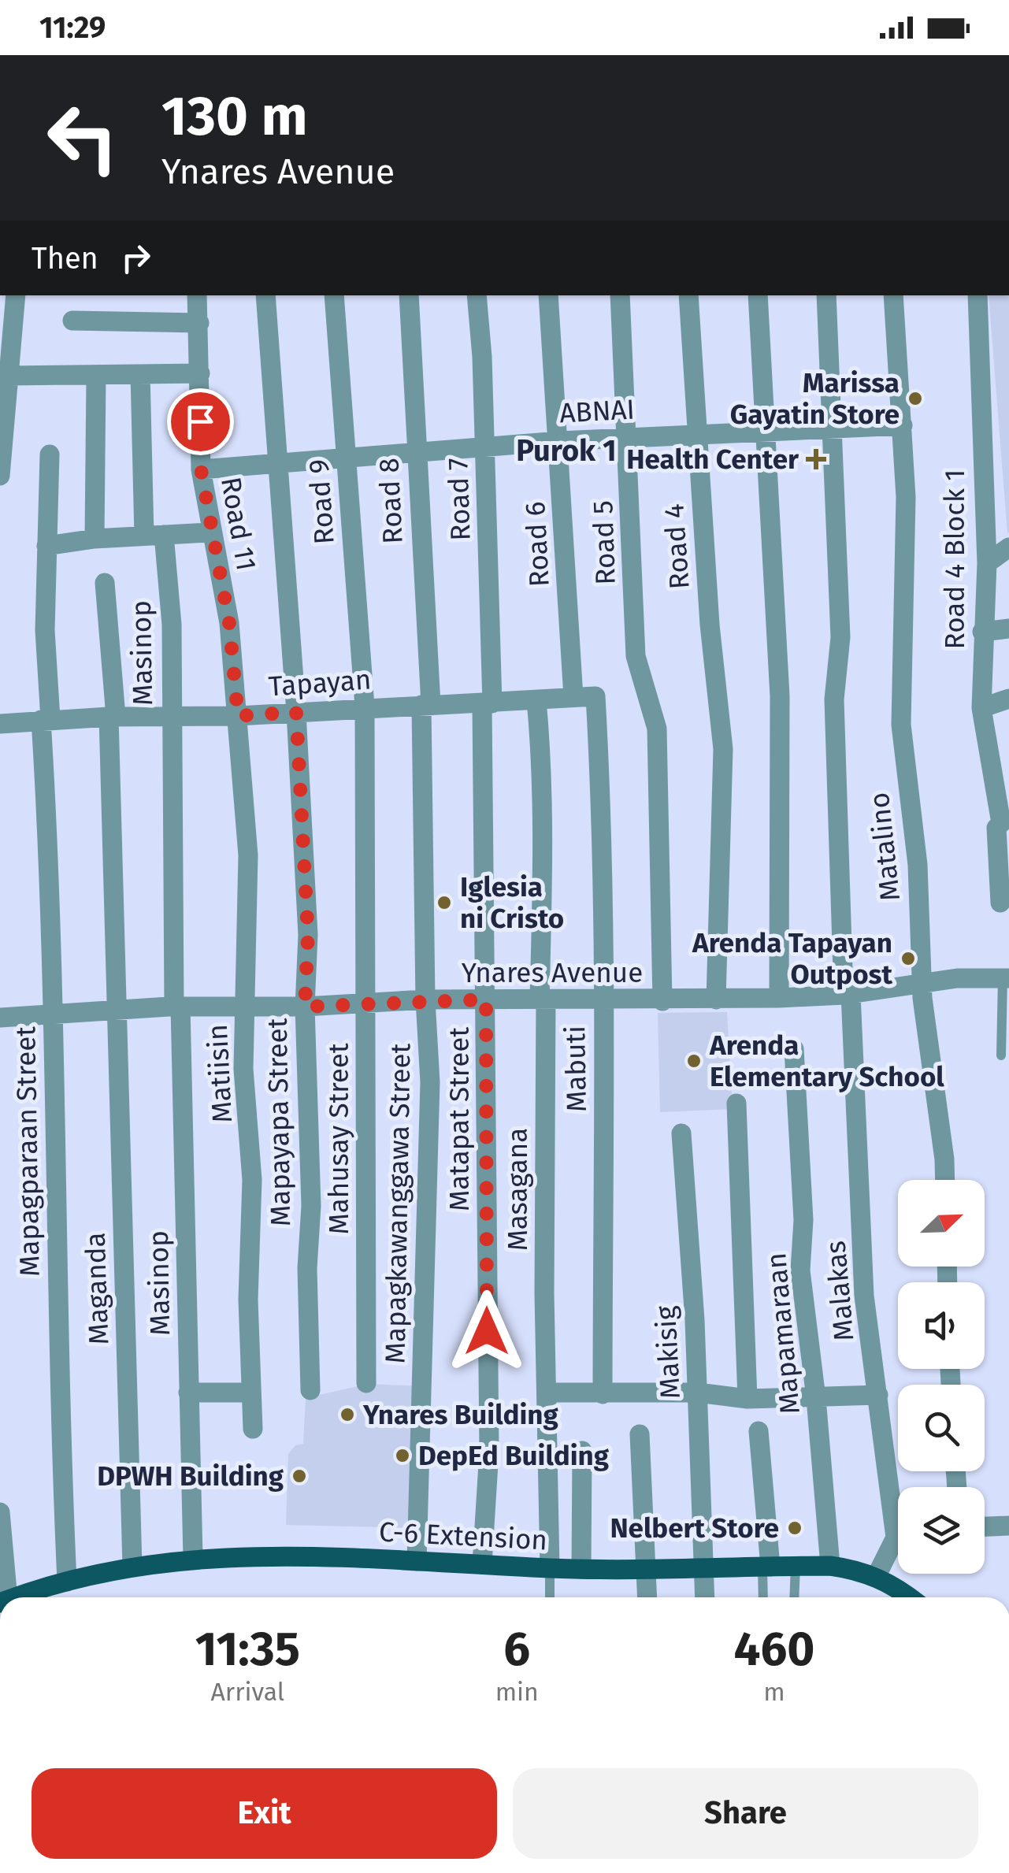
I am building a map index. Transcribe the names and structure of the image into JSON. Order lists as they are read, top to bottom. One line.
{"streets":{"main road":["C-6 Extension"],"street":["ABNAI","Road 7","Road 8","Road 9","Road 11","Road 5","Road 6","Road 4","Road 4 Block 1","Masinop","Tapayan","Matalino","Ynares Avenue","Mabuti","Matiisin","Matapat Street","Mapayapa Street","Mahusay Street","Mapagparaan Street","Masagana","Mapagkawanggawa Street","Maganda","Malakas","Mapamaraan","Makisig"]},"crossings":[["ABNAI","Road 7"],["ABNAI","Road 8"],["ABNAI","Road 9"],["ABNAI","Road 11"],["ABNAI","Road 5"],["ABNAI","Road 6"],["ABNAI","Road 4"],["ABNAI","Matalino"],["ABNAI","Mapayapa Street"],["ABNAI","Malakas"],["Road 7","Tapayan"],["Road 7","Matapat Street"],["Road 8","Tapayan"],["Road 8","Mapagkawanggawa Street"],["Road 9","Tapayan"],["Road 9","Mahusay Street"],["Road 11","Tapayan"],["Road 11","Matiisin"],["Road 5","Ynares Avenue"],["Road 6","Tapayan"],["Road 4","Ynares Avenue"],["Masinop","Tapayan"],["Masinop","Ynares Avenue"],["Masinop","C-6 Extension"],["Tapayan","Mabuti"],["Tapayan","Matiisin"],["Tapayan","Matapat Street"],["Tapayan","Mapayapa Street"],["Tapayan","Mahusay Street"],["Tapayan","Mapagparaan Street"],["Tapayan","Masagana"],["Tapayan","Mapagkawanggawa Street"],["Matalino","Ynares Avenue"],["Ynares Avenue","Mabuti"],["Ynares Avenue","Matiisin"],["Ynares Avenue","Matapat Street"],["Ynares Avenue","Mapayapa Street"],["Ynares Avenue","Mahusay Street"],["Ynares Avenue","Mapagparaan Street"],["Ynares Avenue","Masagana"],["Ynares Avenue","Mapagkawanggawa Street"],["Ynares Avenue","Maganda"],["Ynares Avenue","Malakas"],["Matapat Street","C-6 Extension"],["Mapagparaan Street","C-6 Extension"],["Masagana","C-6 Extension"],["Mapagkawanggawa Street","C-6 Extension"],["Maganda","C-6 Extension"],["Malakas","C-6 Extension"],["Mapamaraan","C-6 Extension"],["Makisig","C-6 Extension"]],"districts":["Purok 1"],"places":{"other":["Marissa Gayatin Store","Iglesia ni Cristo","Arenda Tapayan Outpost","Arenda Elementary School","Ynares Building","DepEd Building","DPWH Building","Nelbert Store"],"health":["Health Center"]},"north":"top right","page":{"status":"11:29","turn":["130 m","Ynares Avenue"],"then":"Then","eta":["11:35","Arrival","6","min","460","m"],"buttons":["Exit","Share"]}}
